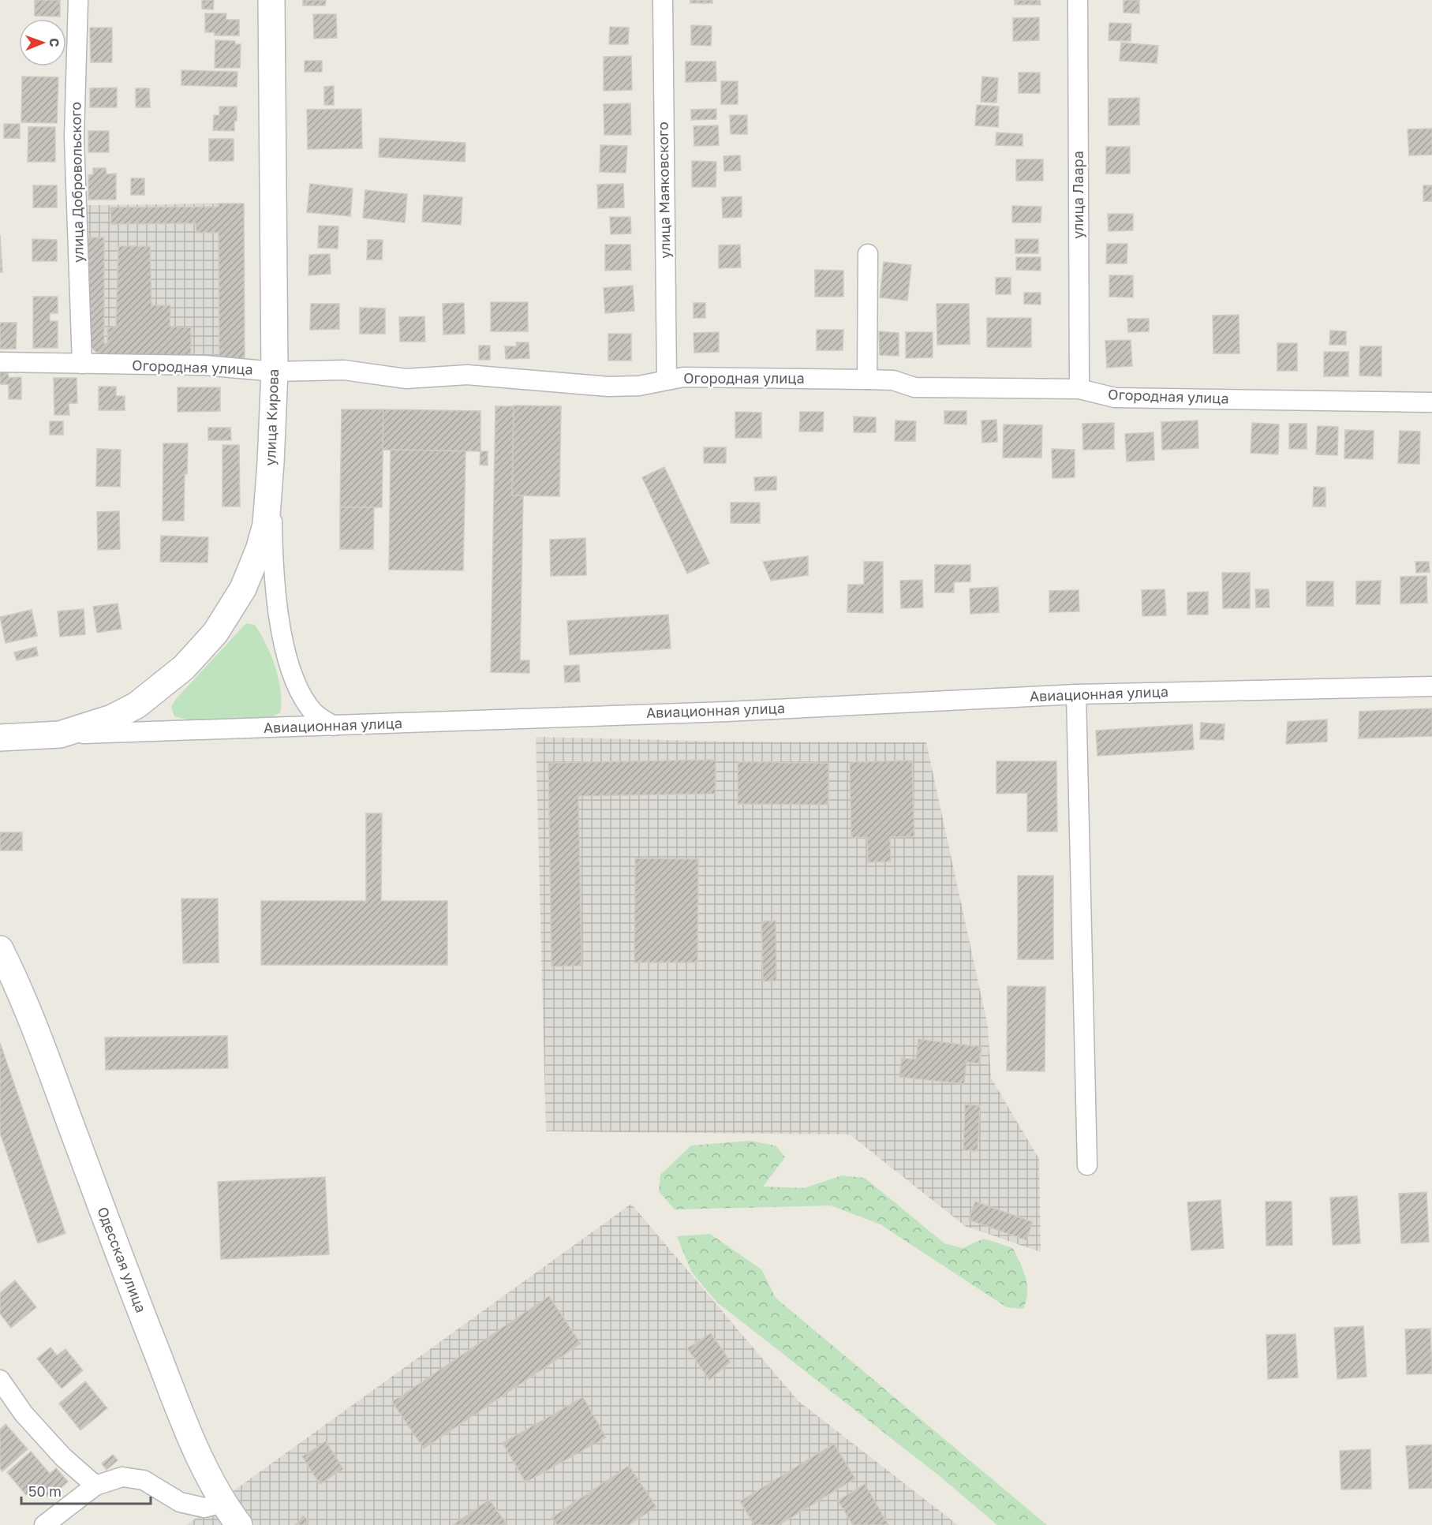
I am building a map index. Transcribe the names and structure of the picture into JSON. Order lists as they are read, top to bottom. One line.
{"streets":{"main road":["улица Кирова","Авиационная улица","Одесская улица"],"street":["улица Добровольского","улица Маяковского","улица Лаара","Огородная улица"]},"crossings":[["улица Добровольского","Огородная улица"],["улица Маяковского","Огородная улица"],["улица Лаара","Огородная улица"],["Огородная улица","улица Кирова"],["улица Кирова","Авиационная улица"]],"scale_bar":"50 m","north":"right"}
